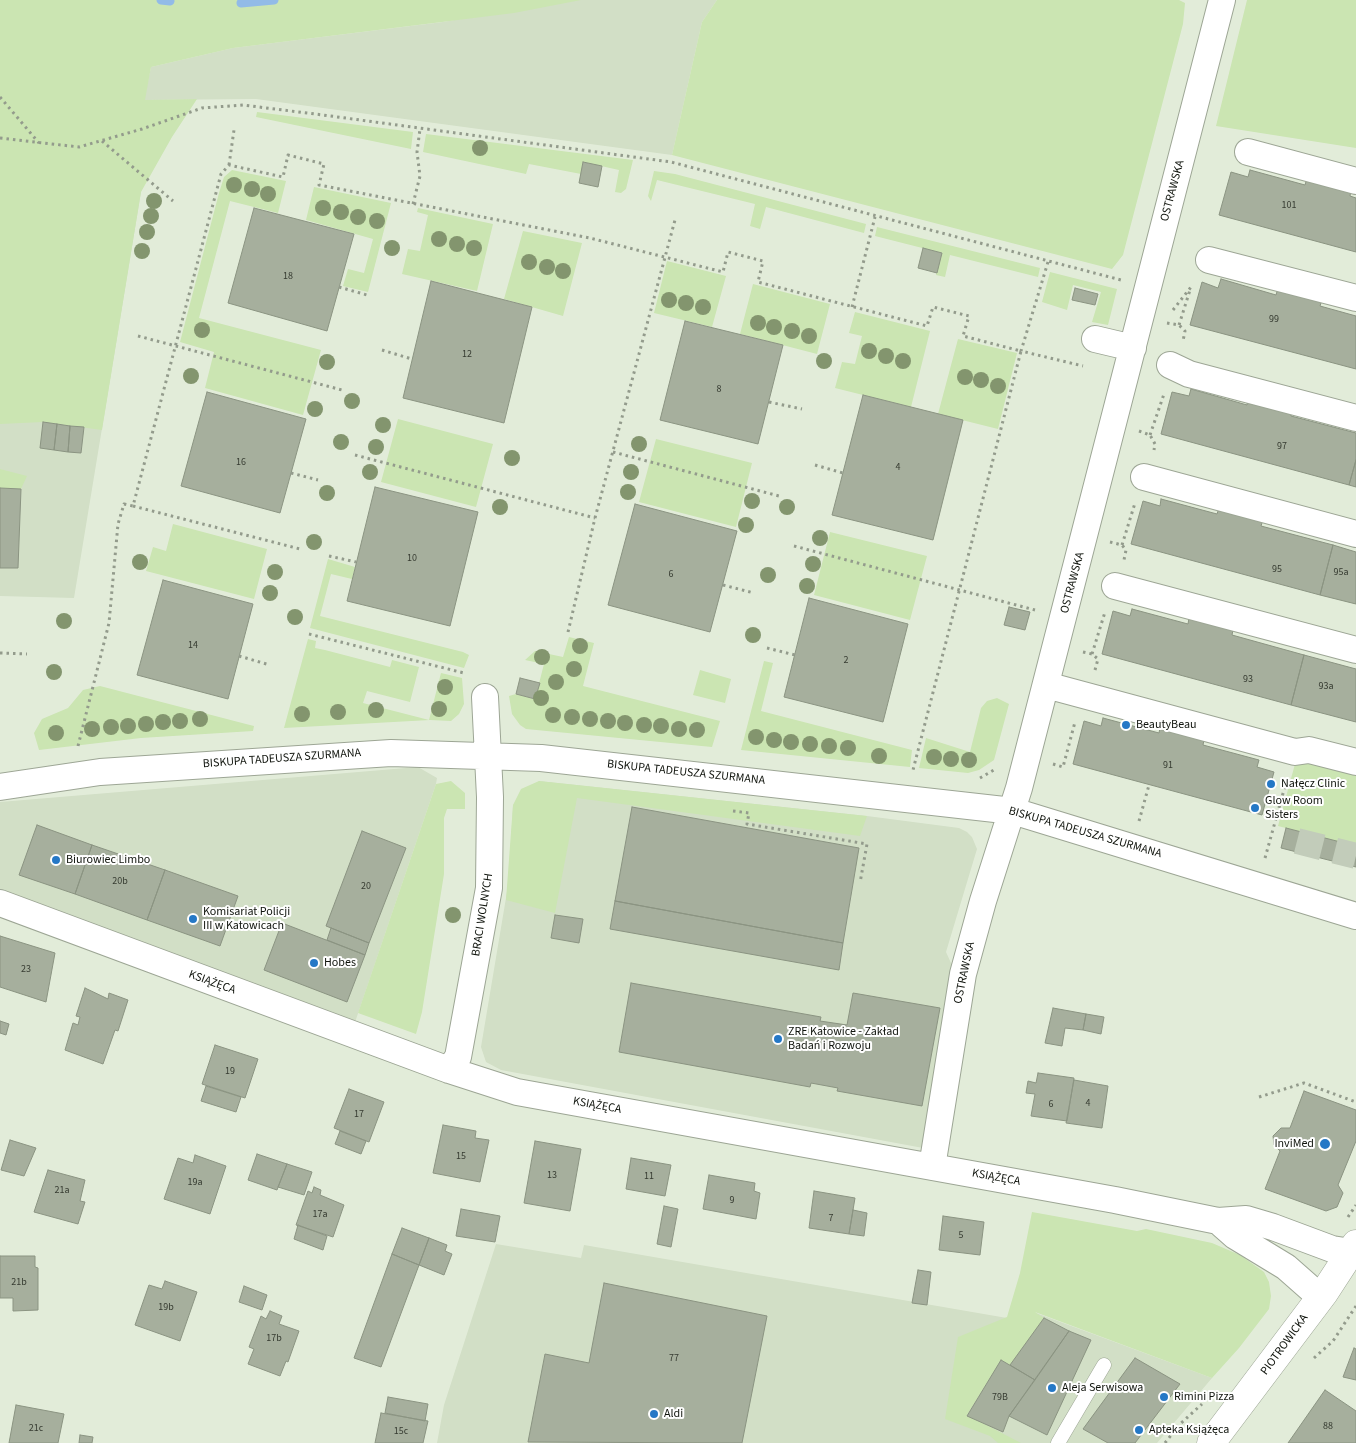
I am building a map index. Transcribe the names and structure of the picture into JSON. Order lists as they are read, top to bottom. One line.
{"streets":{"street":["OSTRAWSKA","BISKUPA TADEUSZA SZURMANA","BRACI WOLNYCH","KSIĄŻĘCA","PIOTROWICKA"]},"crossings":[["OSTRAWSKA","BISKUPA TADEUSZA SZURMANA"],["OSTRAWSKA","KSIĄŻĘCA"],["BISKUPA TADEUSZA SZURMANA","BRACI WOLNYCH"],["BRACI WOLNYCH","KSIĄŻĘCA"],["KSIĄŻĘCA","PIOTROWICKA"]],"places":["BeautyBeau","Nałęcz Clinic","Glow Room Sisters","Biurowiec Limbo","Komisariat Policji III w Katowicach","Hobes","ZRE Katowice - Zakład Badań i Rozwoju","InviMed","Aleja Serwisowa","Rimini Pizza","Aldi","Apteka Książęca"],"house_numbers":["101","18","99","12","8","97","16","4","10","95","95a","6","14","2","93","93a","91","20b","20","23","19","4","6","17","15","13","11","19a","21a","9","17a","7","5","21b","19b","17b","77","79B","88","21c","15c"]}
